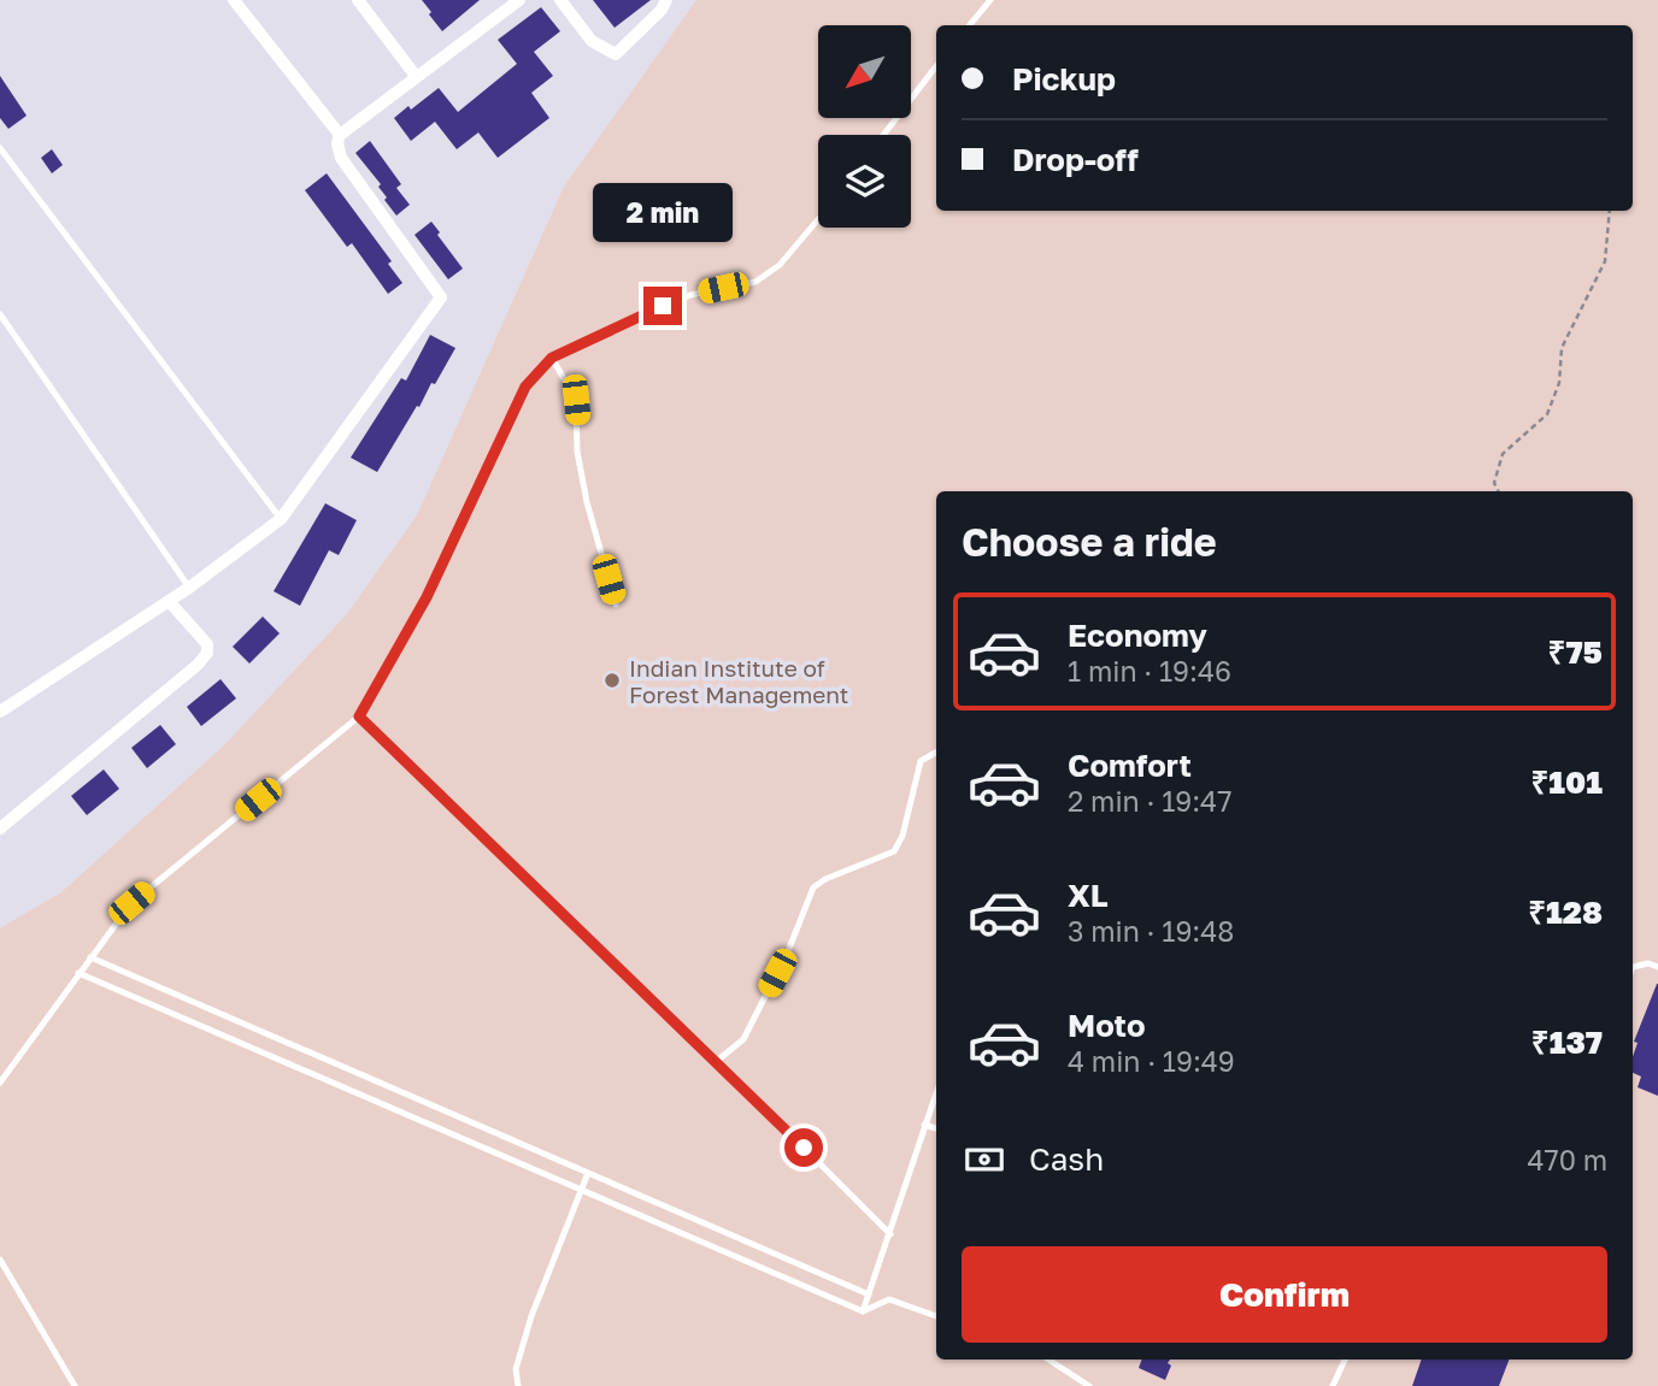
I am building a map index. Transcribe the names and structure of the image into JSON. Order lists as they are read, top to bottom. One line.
{"places":["Indian Institute of Forest Management"],"north":"bottom left","page":{"banner":["Pickup","Drop-off"],"bubble":"2 min","heading":"Choose a ride","list":[{"name":"Economy","note":"1 min · 19:46","value":"₹75"},{"name":"Comfort","note":"2 min · 19:47","value":"₹101"},{"name":"XL","note":"3 min · 19:48","value":"₹128"},{"name":"Moto","note":"4 min · 19:49","value":"₹137"}],"pay":["Cash","470 m"],"buttons":"Confirm"}}
